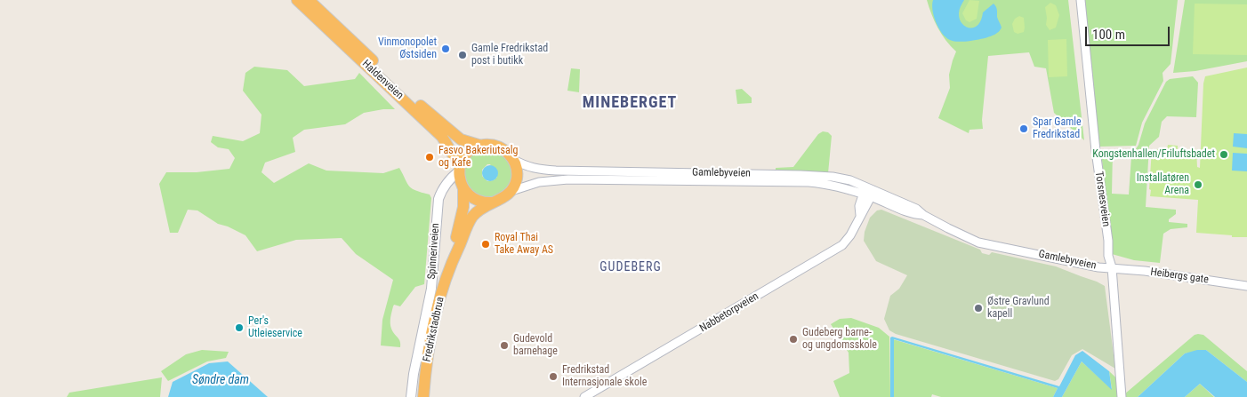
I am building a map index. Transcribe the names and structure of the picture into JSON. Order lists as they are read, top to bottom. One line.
{"streets":{"highway":["Haldenveien","Fredrikstadbrua"],"main road":["Spinneriveien"],"street":["Gamlebyveien","Torsnesveien","Heibergs gate","Nabbetorpveien"]},"crossings":[["Haldenveien","Gamlebyveien"],["Haldenveien","Spinneriveien"],["Gamlebyveien","Torsnesveien"],["Gamlebyveien","Spinneriveien"],["Gamlebyveien","Heibergs gate"],["Gamlebyveien","Nabbetorpveien"],["Torsnesveien","Heibergs gate"]],"districts":["MINEBERGET","GUDEBERG"],"water":["Søndre dam"],"places":["Vinmonopolet Østsiden","Gamle Fredrikstad post i butikk","Spar Gamle Fredrikstad","Kongstenhallen/Friluftsbadet","Fasvo Bakeriutsalg og Kafe","Installatøren Arena","Royal Thai Take Away AS","Østre Gravlund kapell","Per's Utleieservice","Gudeberg barne- og ungdomsskole","Gudevold barnehage","Fredrikstad Internasjonale skole"],"scale_bar":"100 m"}
